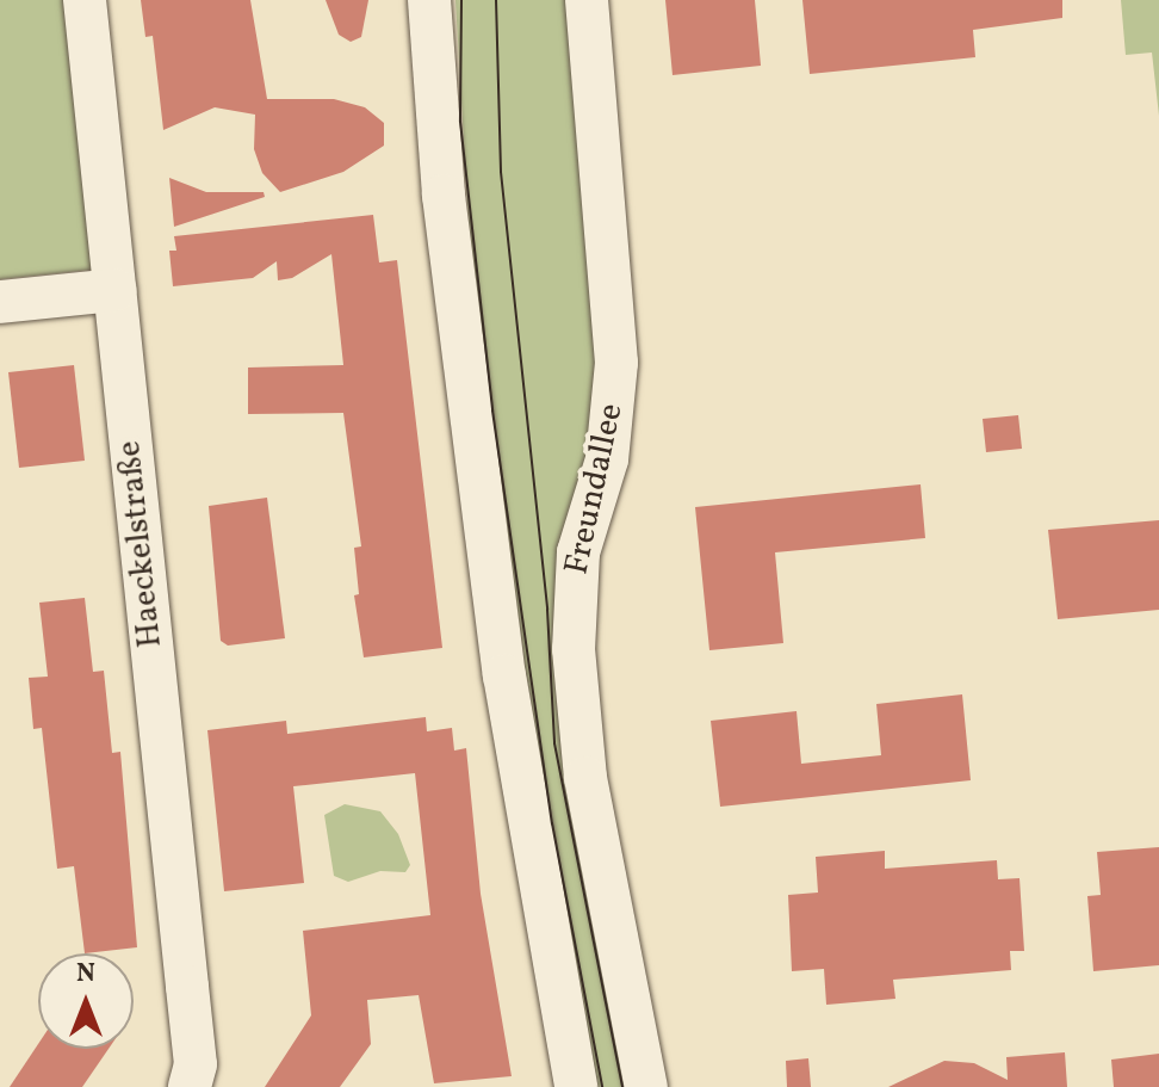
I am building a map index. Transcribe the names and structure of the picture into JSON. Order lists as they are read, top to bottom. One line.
{"streets":{"street":["Freundallee","Haeckelstraße"]},"north":"top"}
